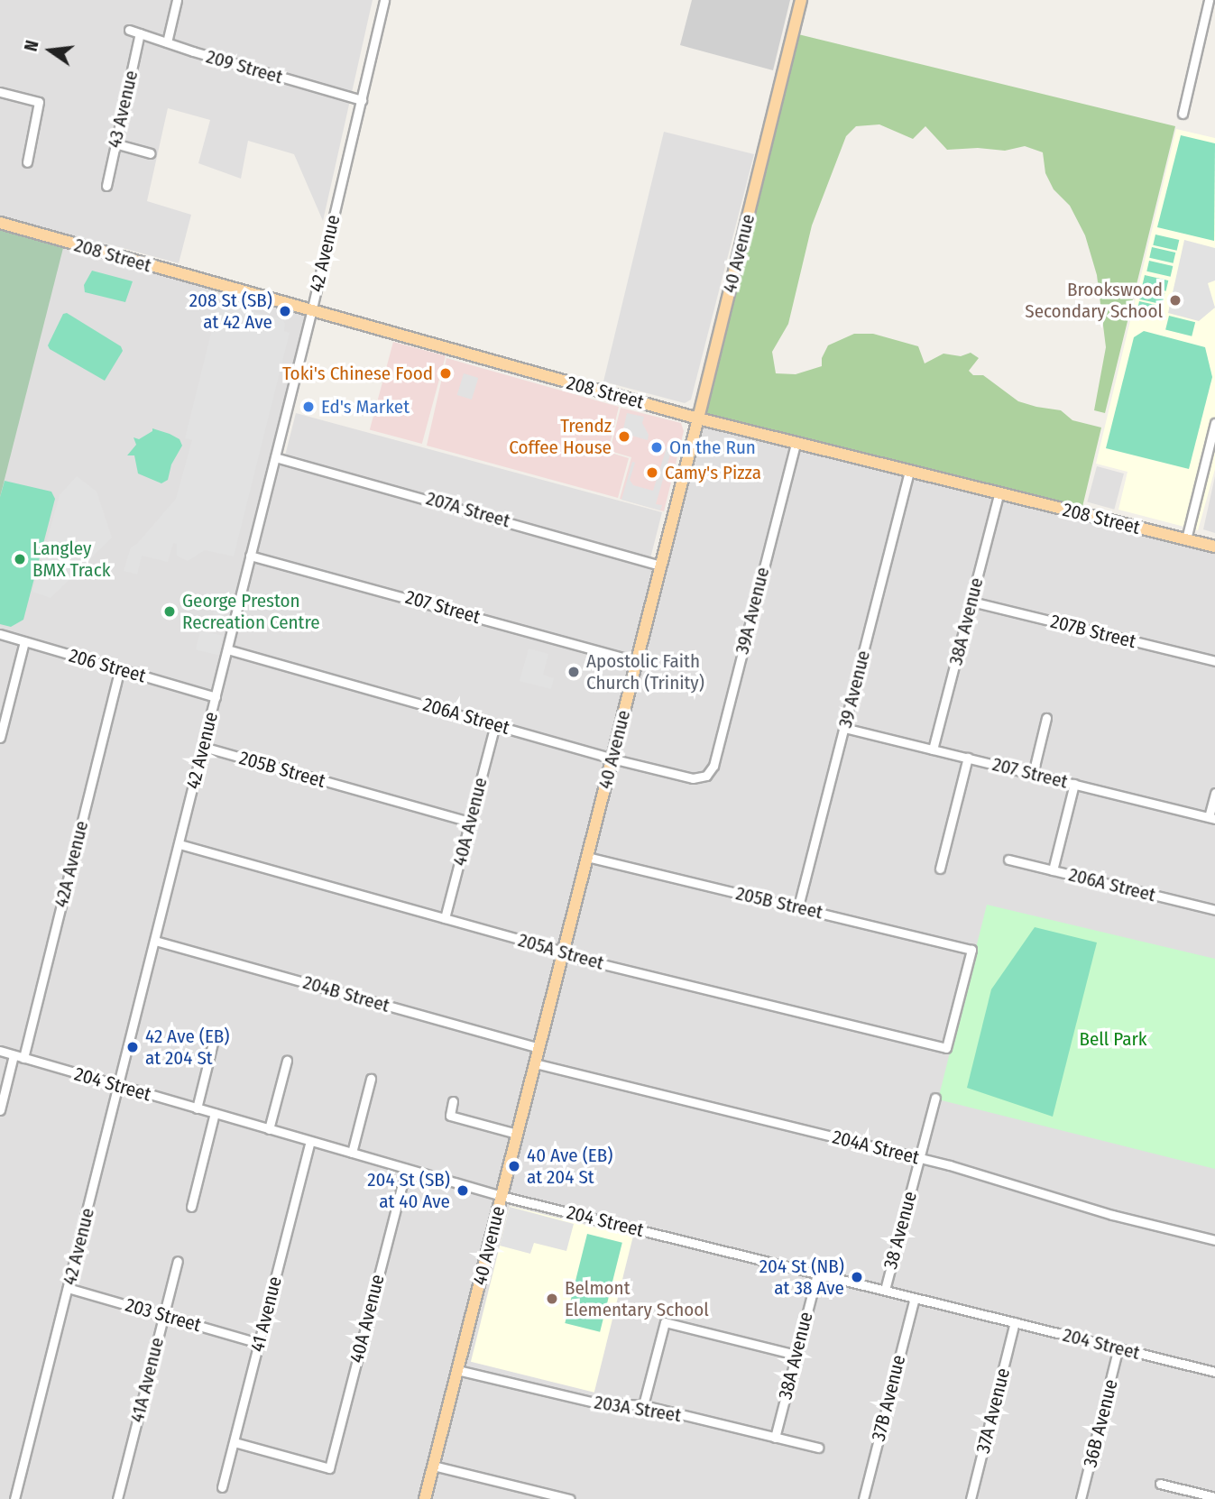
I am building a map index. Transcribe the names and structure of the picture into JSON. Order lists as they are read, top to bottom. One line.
{"streets":{"main road":["40 Avenue","208 Street"],"street":["209 Street","43 Avenue","42 Avenue","207A Street","207 Street","39A Avenue","38A Avenue","207B Street","206 Street","39 Avenue","206A Street","205B Street","40A Avenue","42A Avenue","205A Street","204B Street","204 Street","204A Street","38 Avenue","41 Avenue","203 Street","41A Avenue","37B Avenue","203A Street","37A Avenue","36B Avenue"]},"crossings":[["209 Street","43 Avenue"],["209 Street","42 Avenue"],["42 Avenue","208 Street"],["42 Avenue","207A Street"],["42 Avenue","207 Street"],["42 Avenue","206 Street"],["42 Avenue","206A Street"],["42 Avenue","205B Street"],["42 Avenue","205A Street"],["42 Avenue","204B Street"],["42 Avenue","204 Street"],["42 Avenue","203 Street"],["40 Avenue","208 Street"],["40 Avenue","207A Street"],["40 Avenue","207 Street"],["40 Avenue","206A Street"],["40 Avenue","205B Street"],["40 Avenue","205A Street"],["40 Avenue","204B Street"],["40 Avenue","204 Street"],["40 Avenue","204A Street"],["40 Avenue","203A Street"],["208 Street","39A Avenue"],["208 Street","38A Avenue"],["208 Street","39 Avenue"],["207 Street","38A Avenue"],["207 Street","39 Avenue"],["39A Avenue","206A Street"],["38A Avenue","207B Street"],["38A Avenue","204 Street"],["38A Avenue","203A Street"],["206 Street","42A Avenue"],["39 Avenue","205B Street"],["206A Street","40A Avenue"],["205B Street","40A Avenue"],["205B Street","205A Street"],["40A Avenue","205A Street"],["40A Avenue","204 Street"],["40A Avenue","41 Avenue"],["42A Avenue","204 Street"],["204 Street","38 Avenue"],["204 Street","41 Avenue"],["204 Street","37B Avenue"],["204 Street","37A Avenue"],["204 Street","36B Avenue"],["204A Street","38 Avenue"],["41 Avenue","203 Street"],["203 Street","41A Avenue"]],"parks":["Bell Park"],"places":["Brookswood Secondary School","208 St (SB) at 42 Ave","Toki's Chinese Food","Ed's Market","Trendz Coffee House","On the Run","Camy's Pizza","Langley BMX Track","George Preston Recreation Centre","Apostolic Faith Church (Trinity)","42 Ave (EB) at 204 St","40 Ave (EB) at 204 St","204 St (SB) at 40 Ave","204 St (NB) at 38 Ave","Belmont Elementary School"],"north":"left"}
